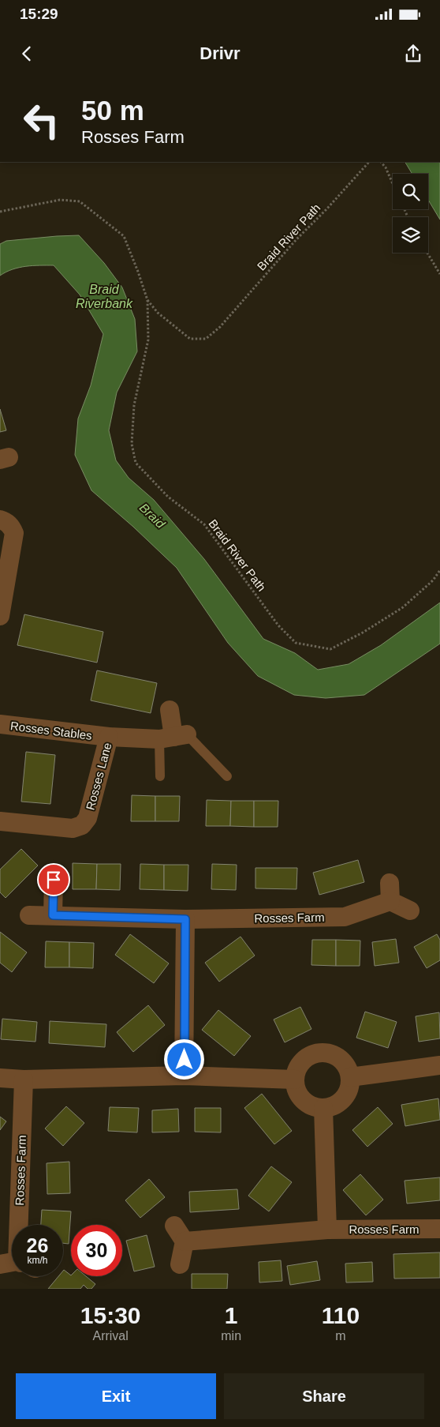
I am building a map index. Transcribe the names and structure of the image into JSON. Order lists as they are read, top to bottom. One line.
{"streets":{"street":["Rosses Stables","Rosses Lane","Rosses Farm"],"path":["Braid River Path"]},"crossings":[["Rosses Stables","Rosses Lane"]],"water":["Braid Riverbank","Braid"],"page":{"status":"15:29","header":"Drivr","turn":["50 m","Rosses Farm"],"speed":"26 km/h","limit":"30","eta":["15:30","Arrival","1","min","110","m"],"buttons":["Exit","Share"]}}
